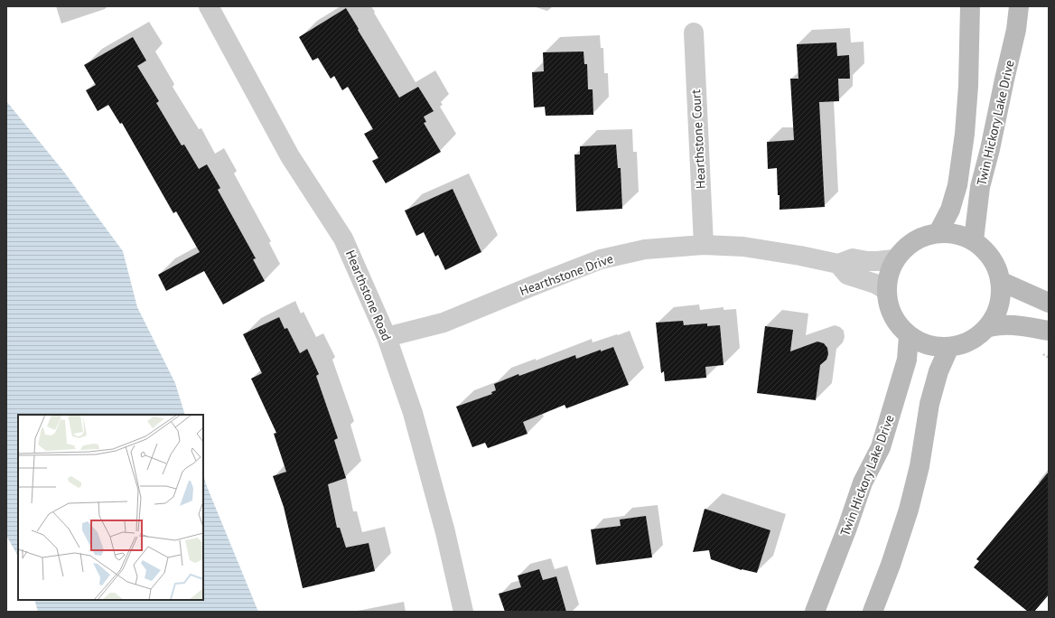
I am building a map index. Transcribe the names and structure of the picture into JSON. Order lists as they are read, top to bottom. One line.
{"streets":{"street":["Twin Hickory Lake Drive","Hearthstone Court","Hearthstone Drive","Hearthstone Road"]},"crossings":[["Twin Hickory Lake Drive","Hearthstone Drive"],["Hearthstone Court","Hearthstone Drive"],["Hearthstone Drive","Hearthstone Road"]]}
